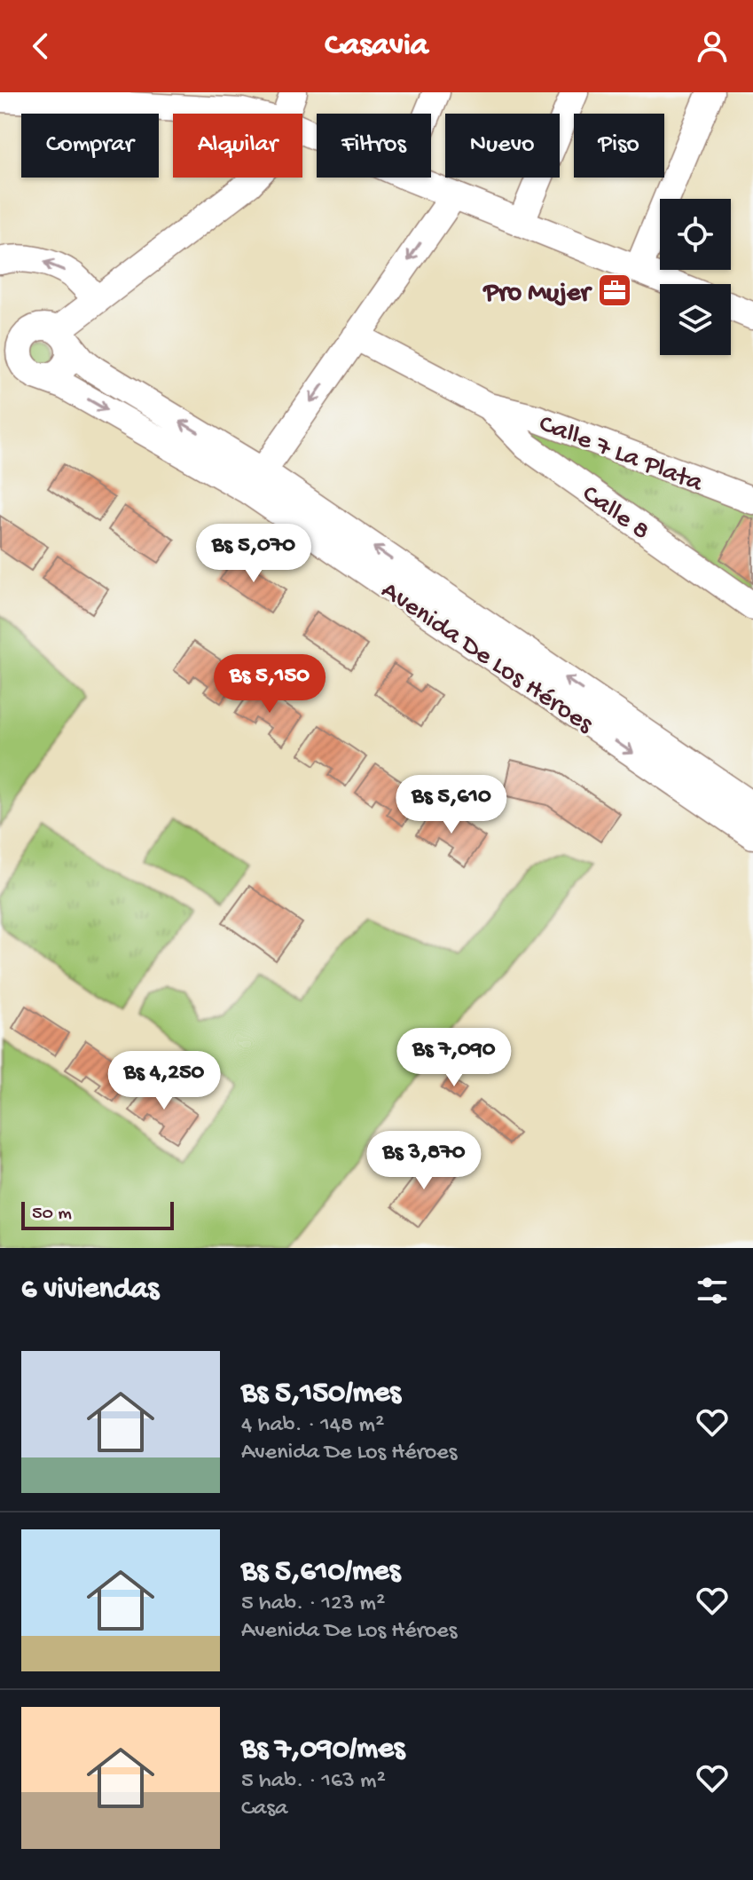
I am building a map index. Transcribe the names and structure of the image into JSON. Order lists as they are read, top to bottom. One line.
{"streets":{"street":["Calle 7 La Plata","Calle 8","Avenida De Los Héroes"]},"crossings":[["Calle 7 La Plata","Calle 8"]],"places":{"office":["Pro Mujer"]},"scale_bar":"50 m","page":{"header":"Casavia","chip":["Comprar","Alquilar","Filtros","Nuevo","Piso"],"price":["Bs 5,070","Bs 5,150","Bs 5,610","Bs 7,090","Bs 4,250","Bs 3,870"],"scale":"50 m","heading":"6 viviendas","list":[{"name":"Bs 5,150/mes","note":"4 hab. · 148 m² · Avenida De Los Héroes"},{"name":"Bs 5,610/mes","note":"5 hab. · 123 m² · Avenida De Los Héroes"},{"name":"Bs 7,090/mes","note":"5 hab. · 163 m² · Casa"}]}}
